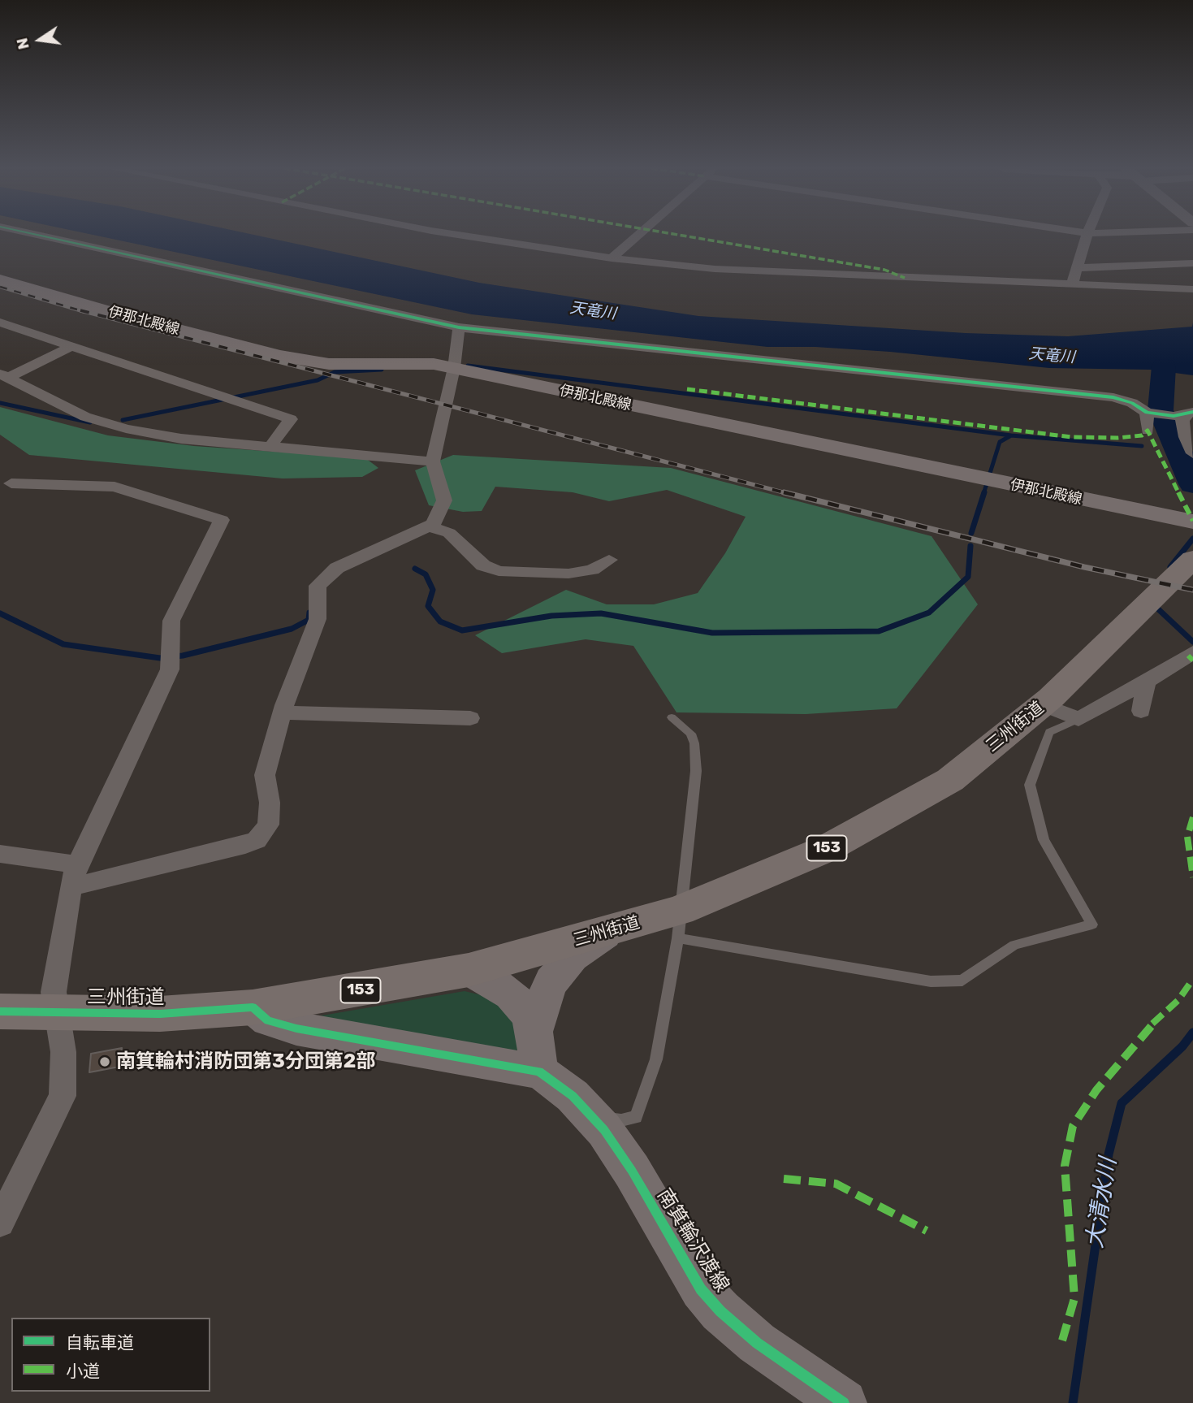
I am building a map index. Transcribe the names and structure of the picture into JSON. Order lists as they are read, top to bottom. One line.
{"streets":{"highway":["三州街道","153"],"main road":["伊那北殿線","南箕輪沢渡線"]},"water":["天竜川","大清水川"],"places":["南箕輪村消防団第3分団第2部"],"legend":["自転車道","小道"],"north":"left"}
